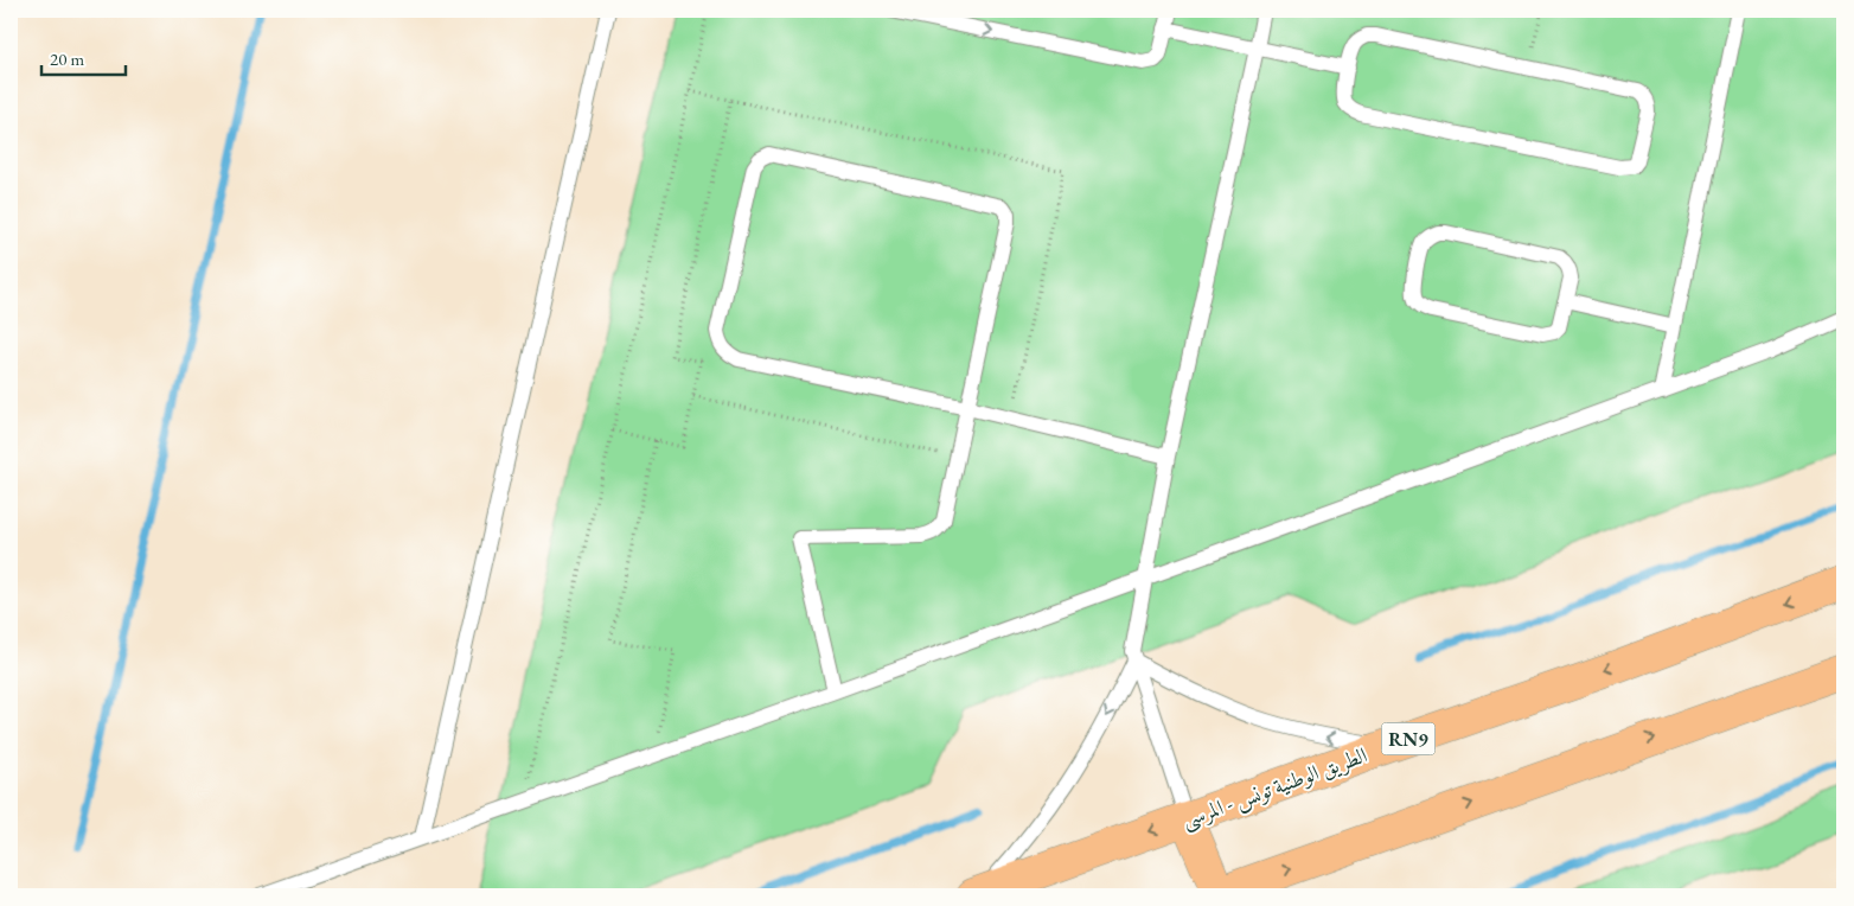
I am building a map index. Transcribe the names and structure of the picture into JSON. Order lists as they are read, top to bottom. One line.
{"streets":{"highway":["RN9","الطريق الوطنية تونس - المرسى"]},"scale_bar":"20 m"}
